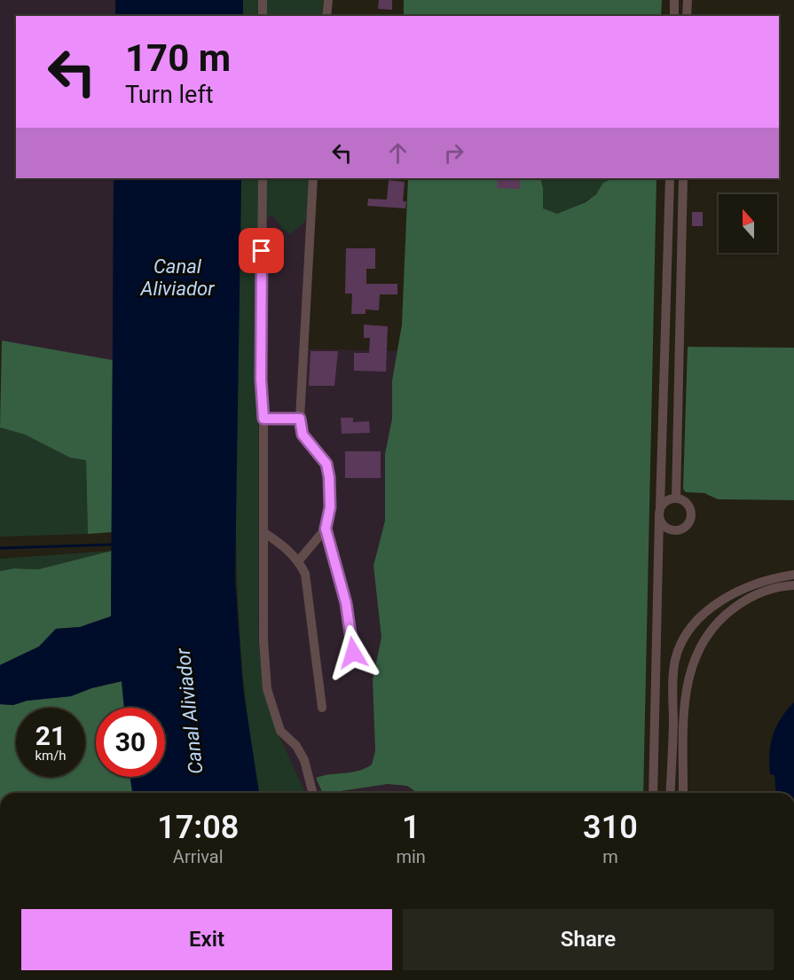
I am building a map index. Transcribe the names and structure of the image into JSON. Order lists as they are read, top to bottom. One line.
{"water":["Canal Aliviador"],"north":"top","page":{"turn":["170 m","Turn left"],"speed":"21 km/h","limit":"30","eta":["17:08","Arrival","1","min","310","m"],"buttons":["Exit","Share"]}}
